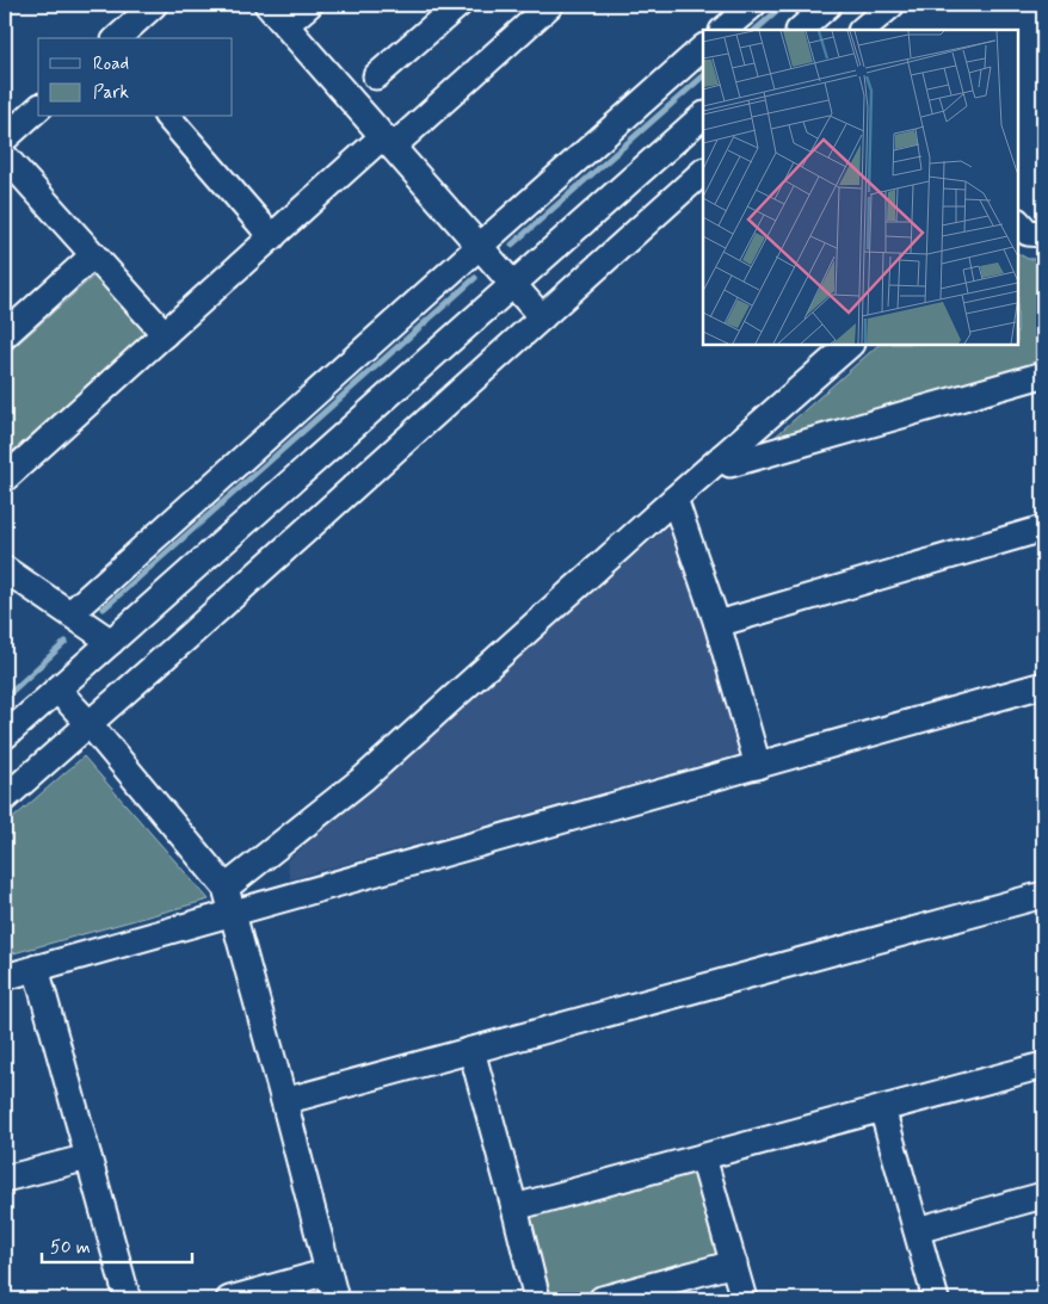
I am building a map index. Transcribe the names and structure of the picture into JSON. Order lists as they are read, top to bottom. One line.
{"legend":["Road","Park"],"scale_bar":"50 m"}
